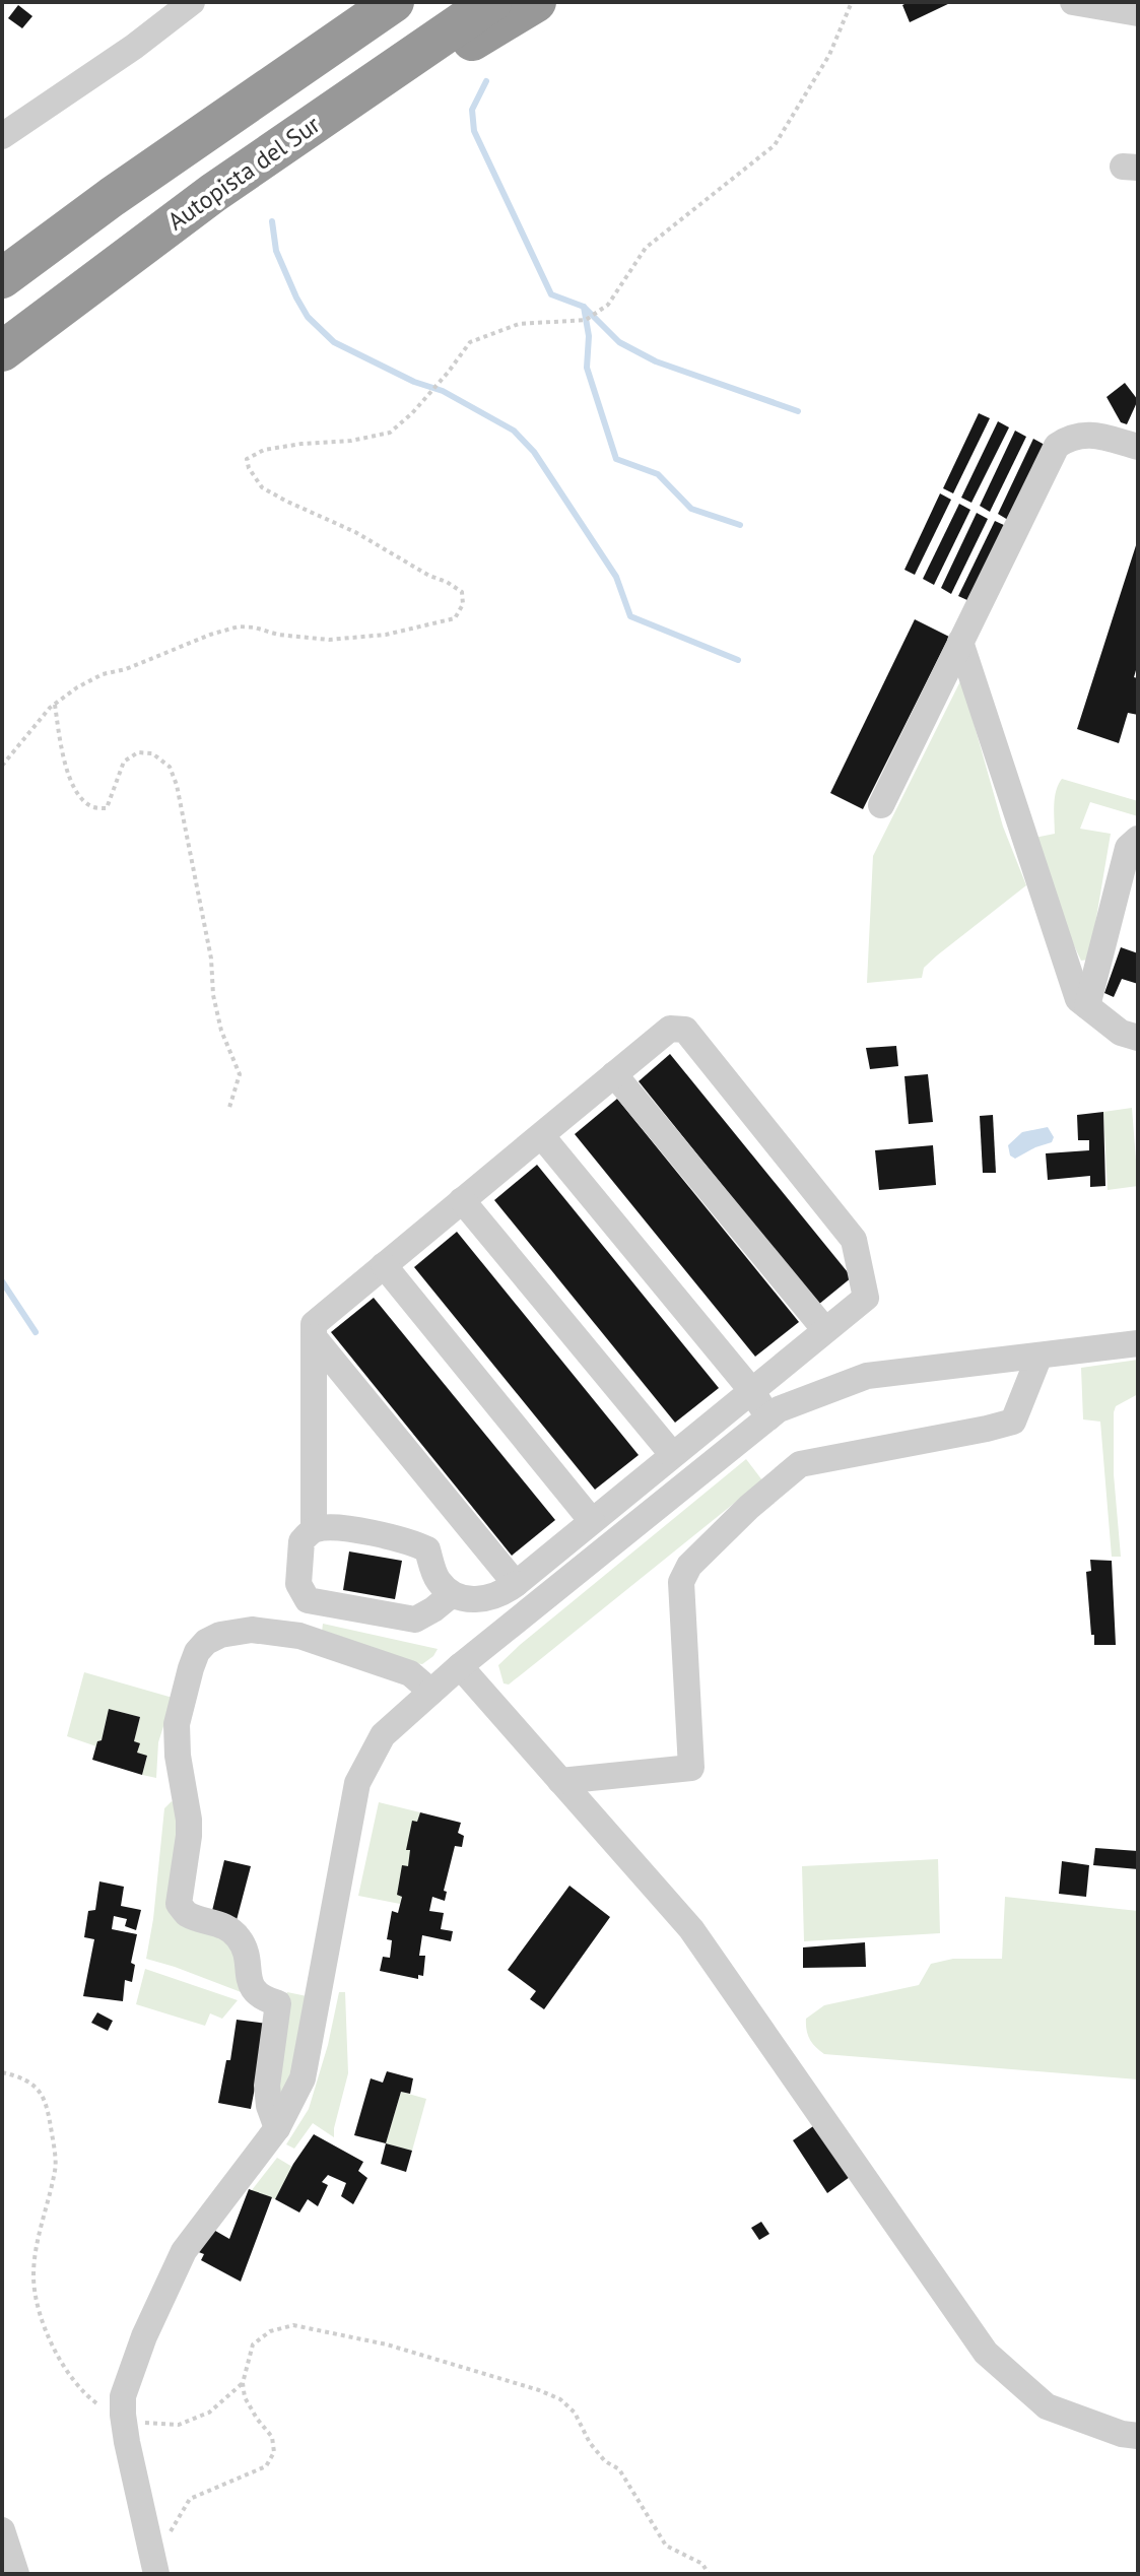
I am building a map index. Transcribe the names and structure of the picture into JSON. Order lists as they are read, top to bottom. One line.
{"streets":{"highway":["Autopista del Sur"]}}
